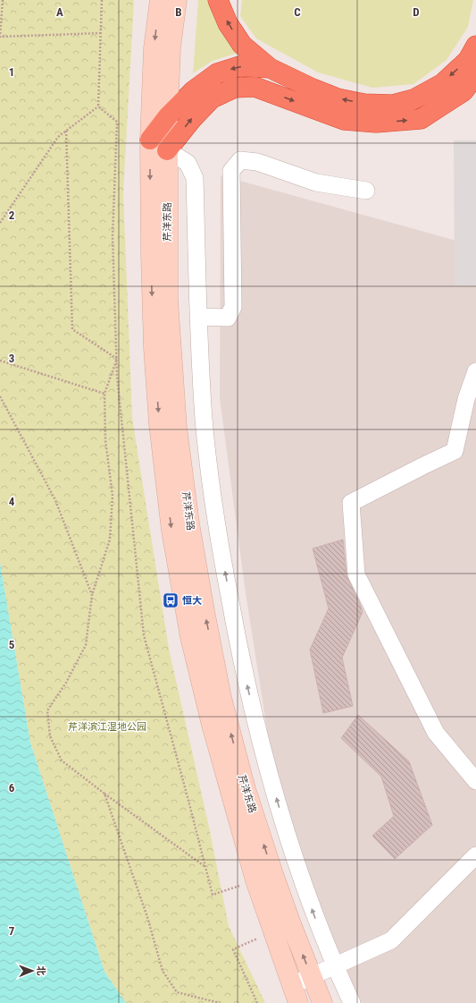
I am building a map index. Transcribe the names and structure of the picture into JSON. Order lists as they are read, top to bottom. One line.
{"streets":{"main road":["芹洋东路"]},"parks":["芹洋滨江湿地公园"],"places":{"bus stop":["恒大"]},"north":"right","grid":{"columns":["A","B","C","D"],"rows":["1","2","3","4","5","6","7"]}}
